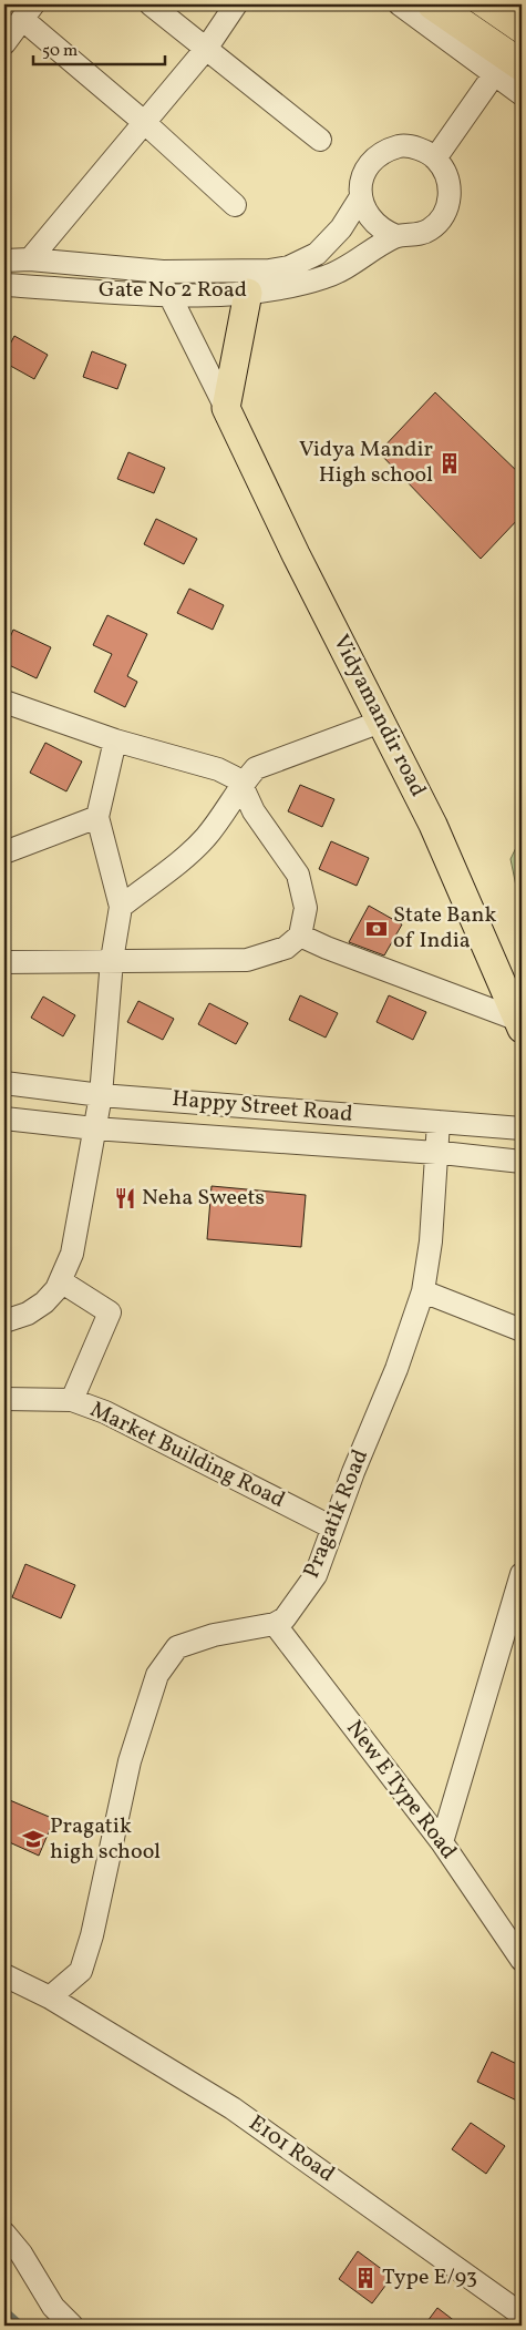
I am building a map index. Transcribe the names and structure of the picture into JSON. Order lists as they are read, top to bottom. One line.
{"streets":{"main road":["Vidyamandir road"],"street":["Gate No 2 Road","Happy Street Road","Market Building Road","Pragatik Road","New E Type Road","E101 Road"]},"crossings":[["Happy Street Road","Pragatik Road"],["Market Building Road","Pragatik Road"],["Pragatik Road","New E Type Road"]],"places":{"building":["Vidya Mandir High school","Type E/93"],"bank":["State Bank of India"],"restaurant":["Neha Sweets"],"school or university":["Pragatik high school"]},"scale_bar":"50 m"}
